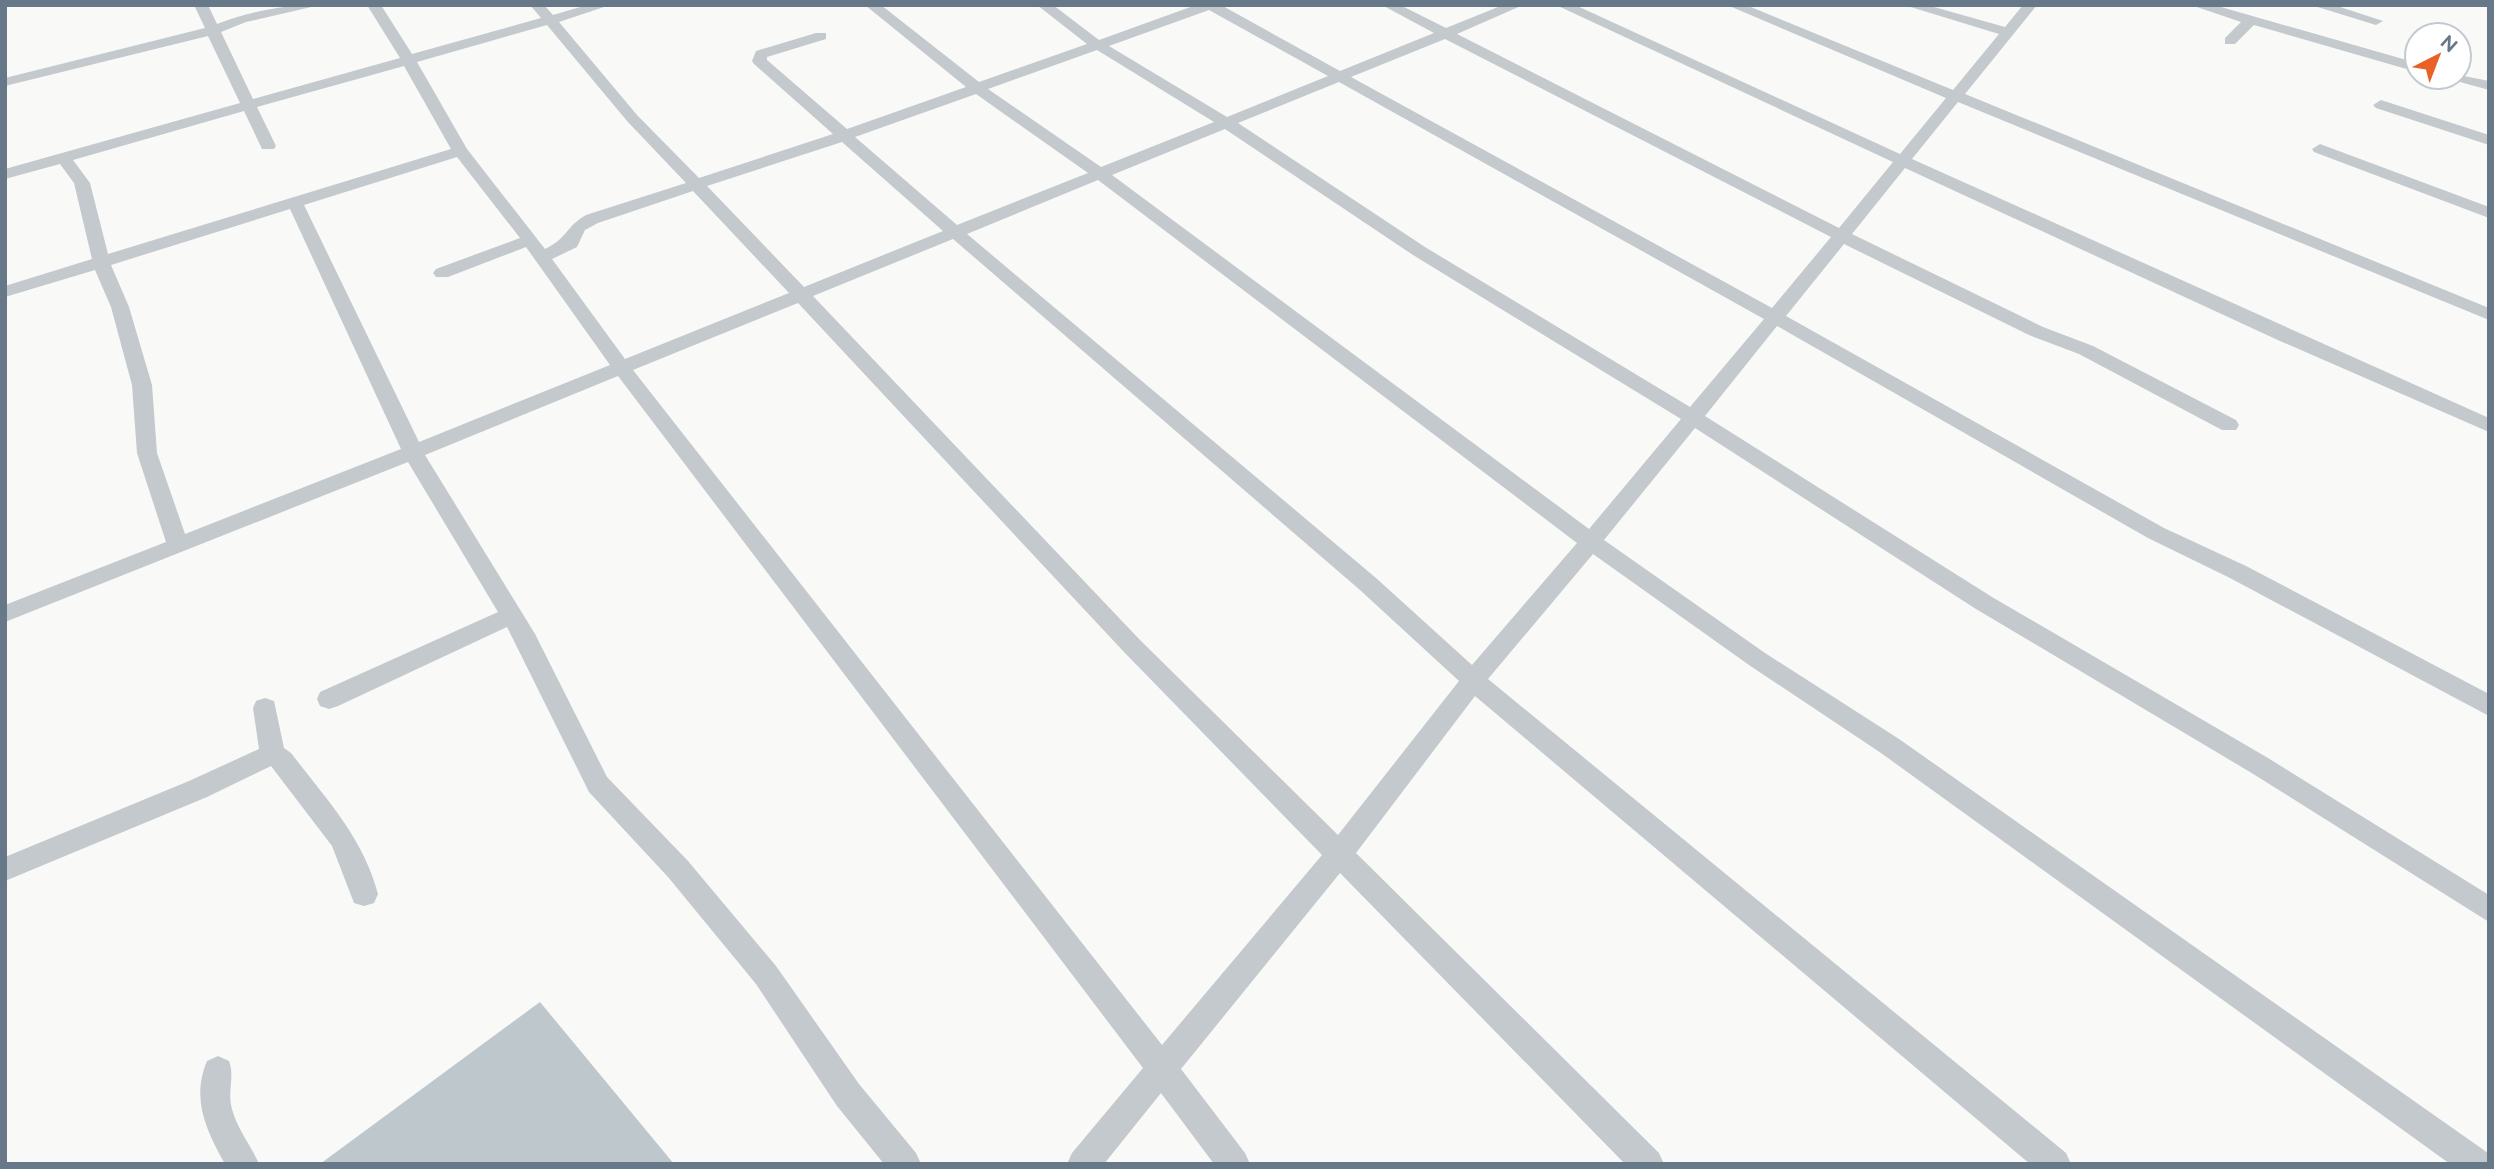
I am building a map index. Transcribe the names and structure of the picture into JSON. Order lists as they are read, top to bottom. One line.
{"north":"top right"}
